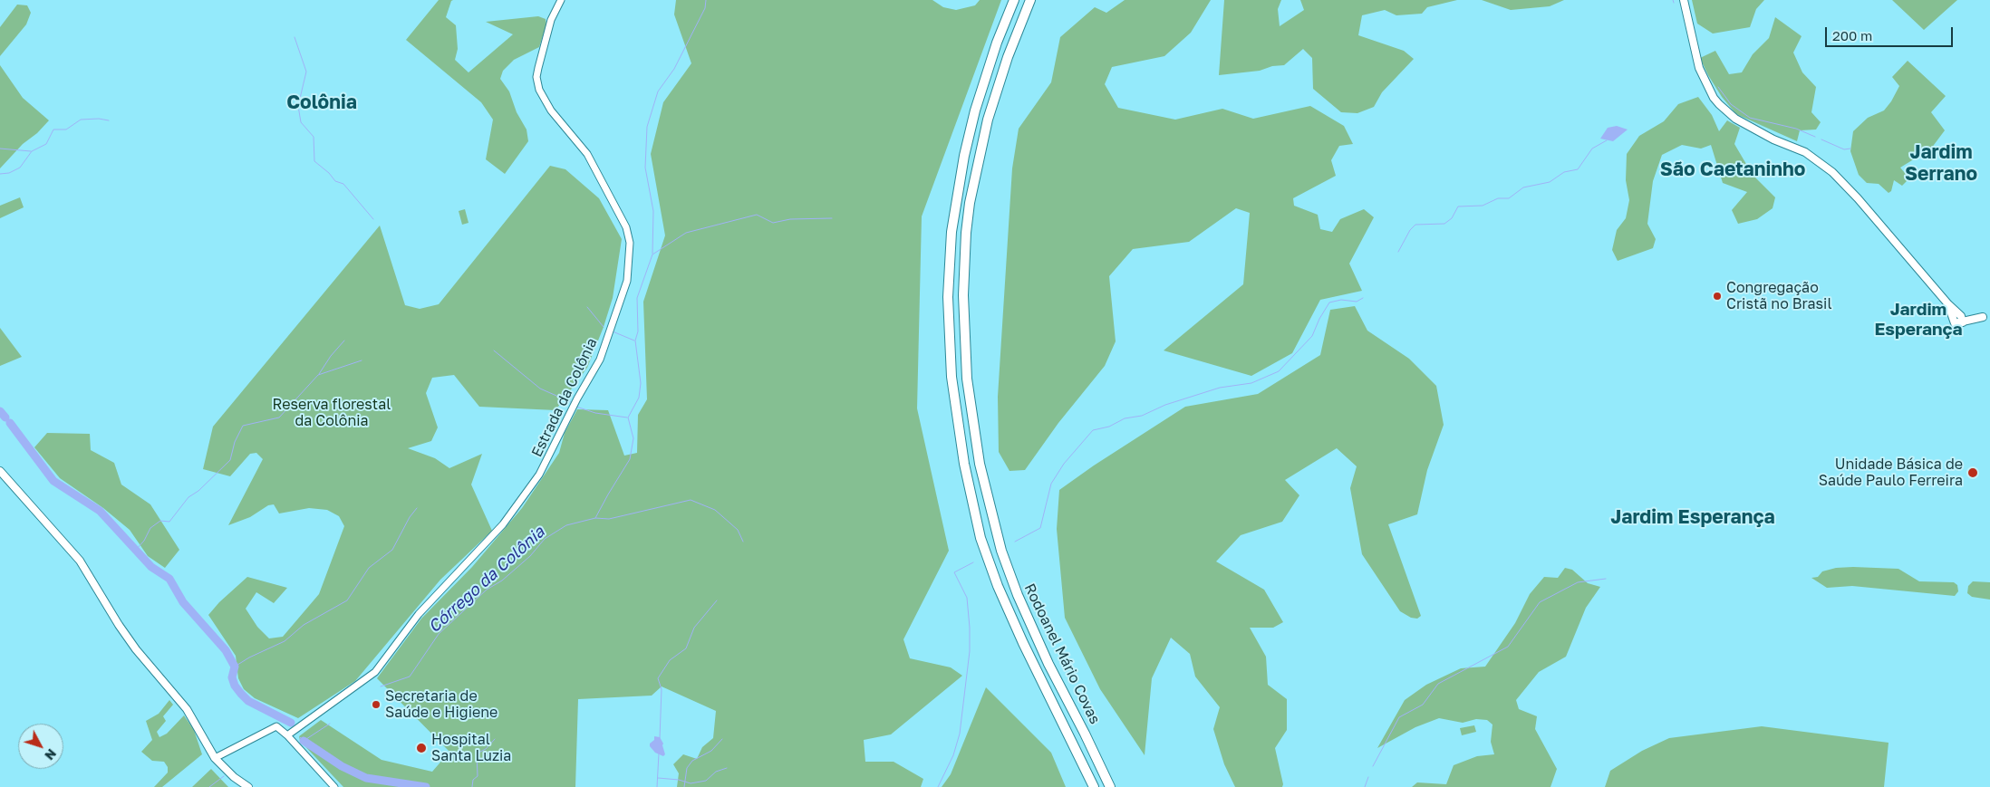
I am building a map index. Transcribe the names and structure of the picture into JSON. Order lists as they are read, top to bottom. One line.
{"streets":{"highway":["Rodoanel Mário Covas"],"street":["Estrada da Colônia"]},"districts":["Colônia","Jardim Serrano","São Caetaninho","Jardim Esperança","Jardim Esperança"],"water":["Córrego da Colônia"],"parks":["Reserva florestal da Colônia"],"places":["Congregação Cristã no Brasil","Unidade Básica de Saúde Paulo Ferreira","Secretaria de Saúde e Higiene","Hospital Santa Luzia"],"scale_bar":"200 m","north":"bottom right"}
